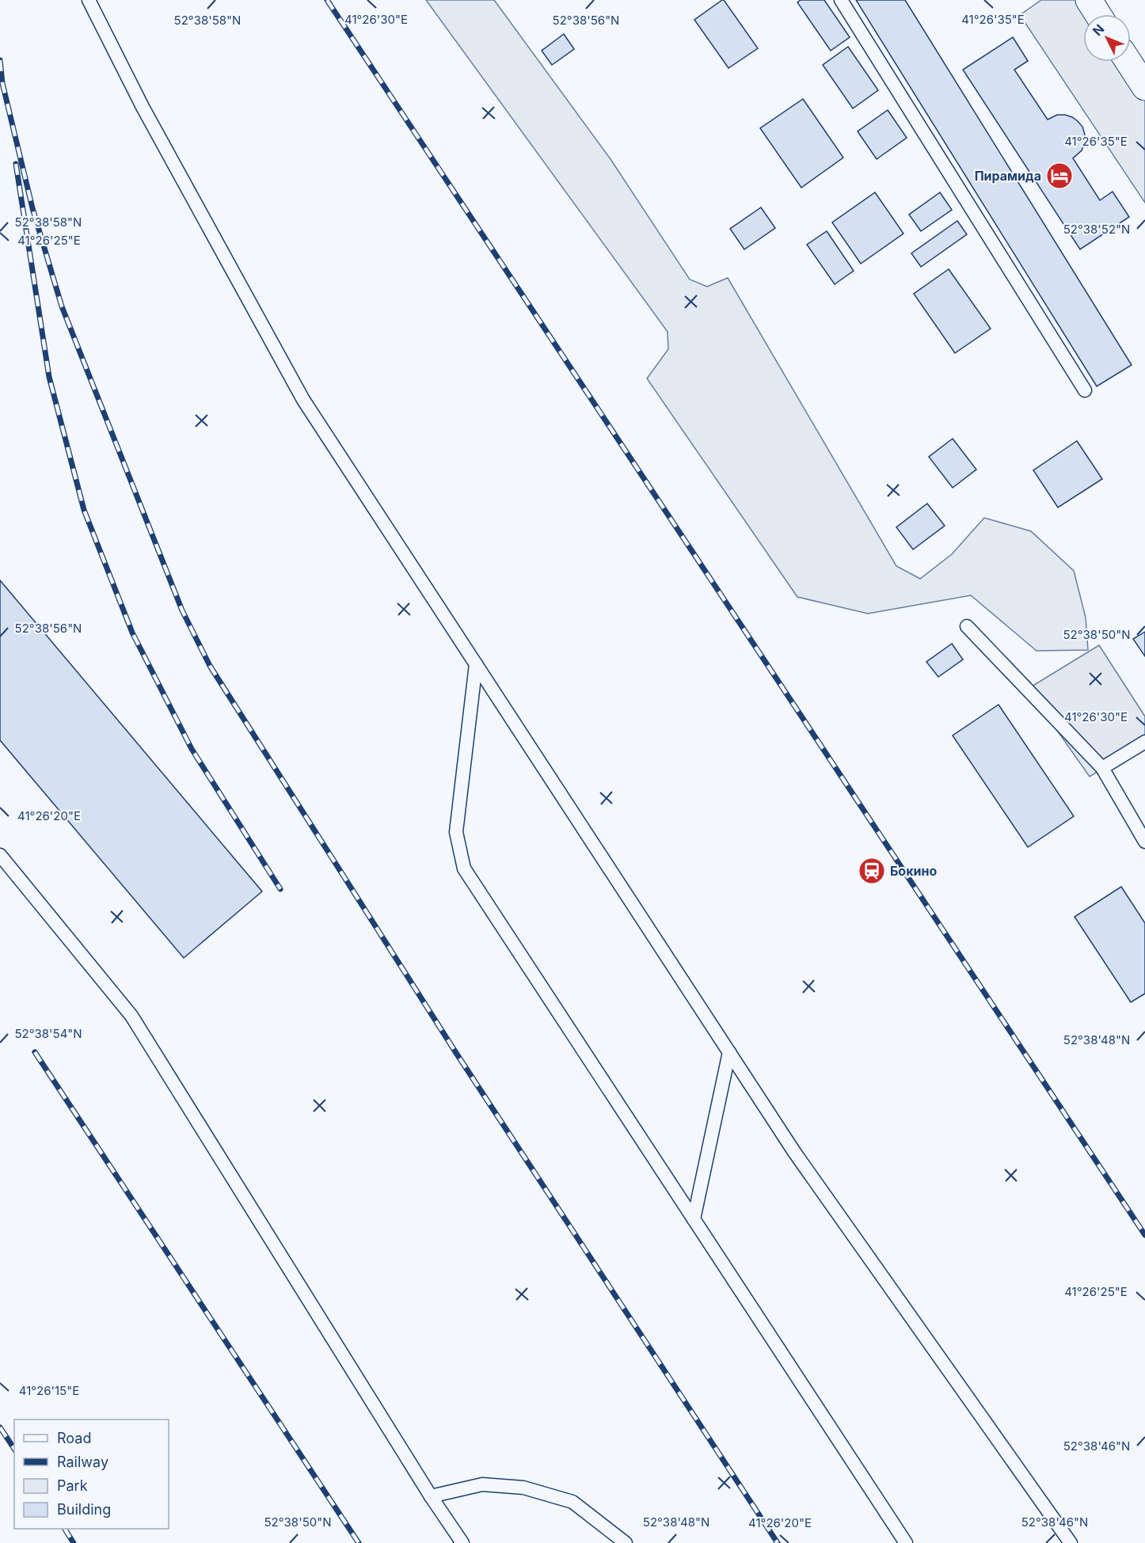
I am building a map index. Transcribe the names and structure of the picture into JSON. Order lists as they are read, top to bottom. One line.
{"places":{"hotel":["Пирамида"],"station":["Бокино"]},"legend":["Road","Railway","Park","Building"],"north":"top left","coordinates":["41°26'30\"E","41°26'35\"E","52°38'58\"N","52°38'56\"N","52°38'52\"N","41°26'25\"E","52°38'50\"N","41°26'20\"E","52°38'54\"N","52°38'48\"N","41°26'15\"E","52°38'46\"N"]}
